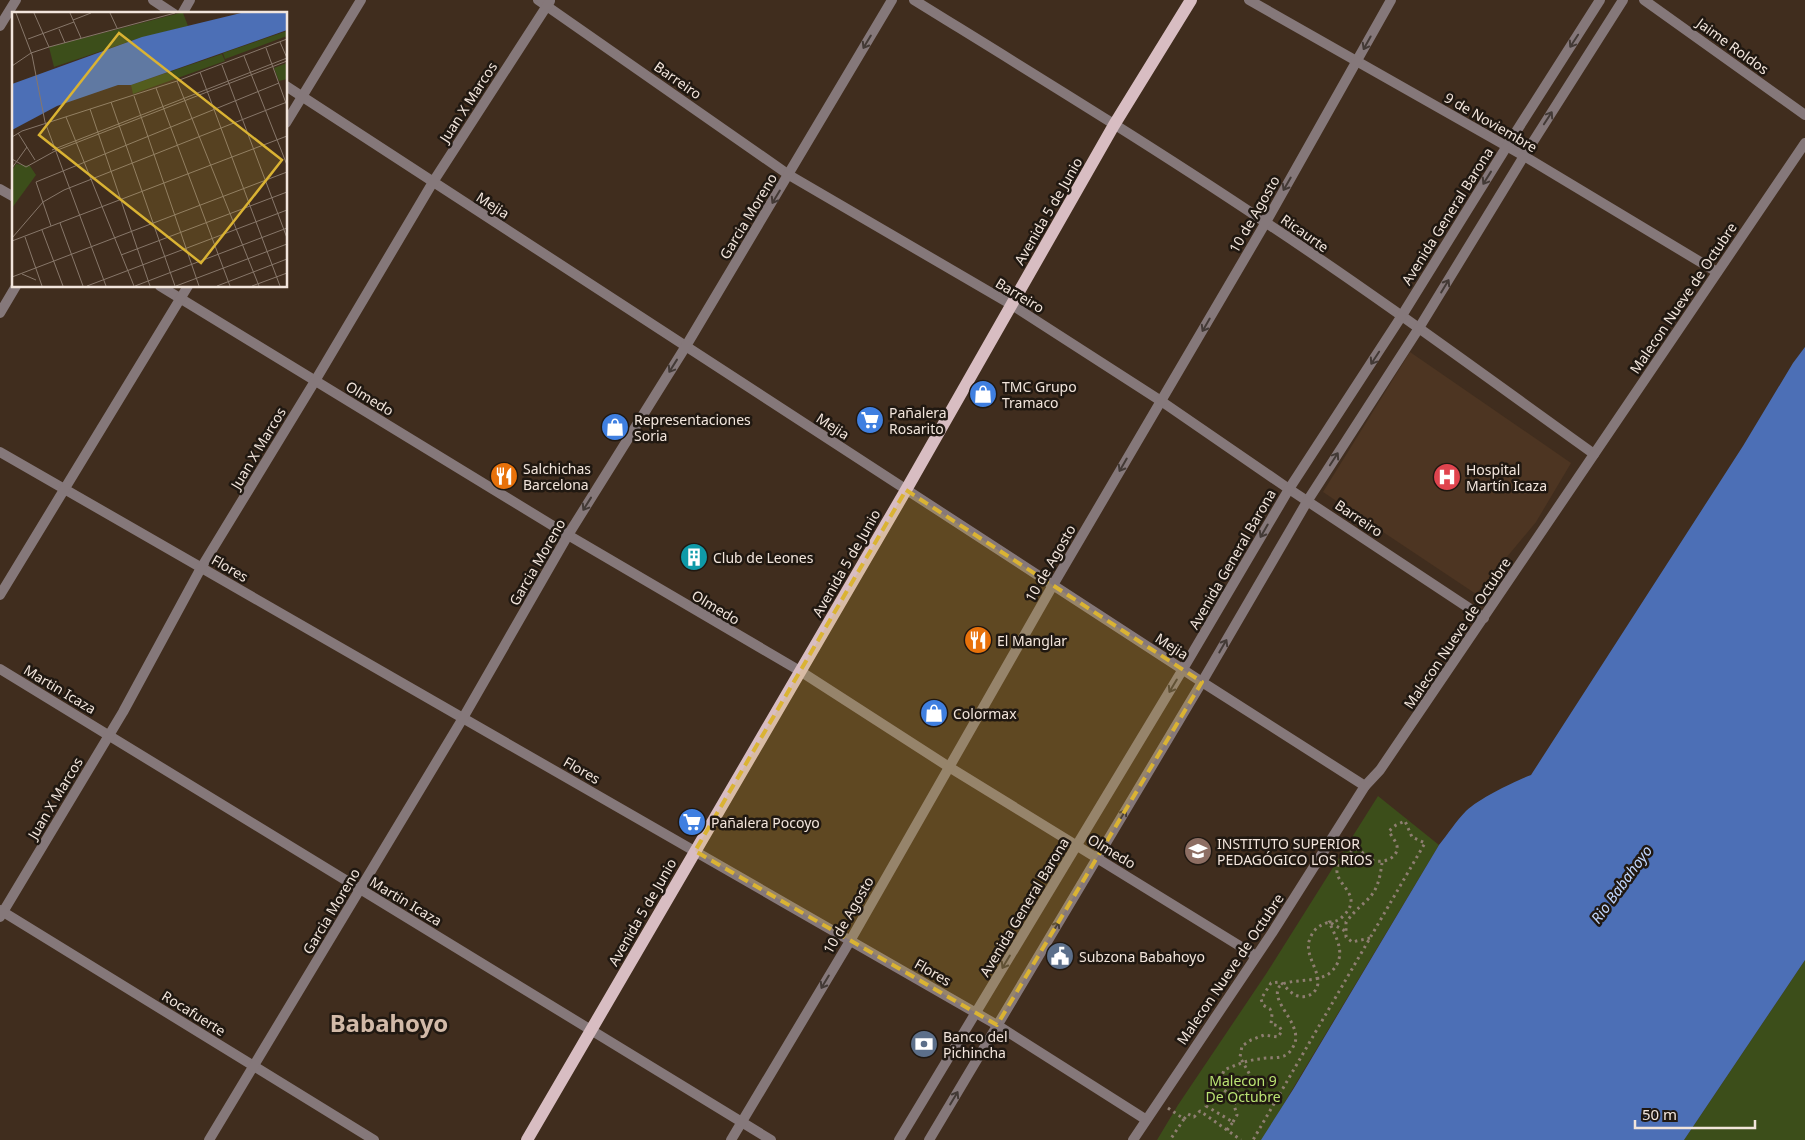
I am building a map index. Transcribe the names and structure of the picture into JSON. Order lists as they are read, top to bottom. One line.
{"streets":{"main road":["Avenida 5 de Junio"],"street":["Jaime Roldos","Barreiro","Juan X Marcos","9 de Noviembre","Mejia","10 de Agosto","Garcia Moreno","Avenida General Barona","Ricaurte","Malecon Nueve de Octubre","Olmedo","Flores","Martin Icaza","Rocafuerte"]},"crossings":[["Barreiro","Juan X Marcos"],["Barreiro","Avenida 5 de Junio"],["Barreiro","10 de Agosto"],["Barreiro","Garcia Moreno"],["Barreiro","Avenida General Barona"],["Barreiro","Malecon Nueve de Octubre"],["Juan X Marcos","Mejia"],["Juan X Marcos","Olmedo"],["Juan X Marcos","Flores"],["Juan X Marcos","Martin Icaza"],["Juan X Marcos","Rocafuerte"],["9 de Noviembre","10 de Agosto"],["9 de Noviembre","Avenida General Barona"],["9 de Noviembre","Malecon Nueve de Octubre"],["Mejia","Avenida 5 de Junio"],["Mejia","10 de Agosto"],["Mejia","Garcia Moreno"],["Mejia","Avenida General Barona"],["Mejia","Malecon Nueve de Octubre"],["Avenida 5 de Junio","Ricaurte"],["Avenida 5 de Junio","Olmedo"],["Avenida 5 de Junio","Flores"],["Avenida 5 de Junio","Martin Icaza"],["10 de Agosto","Ricaurte"],["10 de Agosto","Olmedo"],["10 de Agosto","Flores"],["10 de Agosto","Martin Icaza"],["Garcia Moreno","Olmedo"],["Garcia Moreno","Flores"],["Garcia Moreno","Martin Icaza"],["Garcia Moreno","Rocafuerte"],["Avenida General Barona","Ricaurte"],["Avenida General Barona","Olmedo"],["Avenida General Barona","Flores"],["Ricaurte","Malecon Nueve de Octubre"],["Malecon Nueve de Octubre","Olmedo"],["Malecon Nueve de Octubre","Flores"]],"one_way":["10 de Agosto","Garcia Moreno"],"districts":["Babahoyo"],"water":["Rio Babahoyo"],"parks":["Malecon 9 De Octubre"],"places":{"shop":["TMC Grupo Tramaco","Representaciones Soria","Colormax"],"supermarket":["Pañalera Rosarito","Pañalera Pocoyo"],"restaurant":["Salchichas Barcelona","El Manglar"],"hospital":["Hospital Martín Icaza"],"building":["Club de Leones"],"school or university":["INSTITUTO SUPERIOR PEDAGÓGICO LOS RIOS"],"public building":["Subzona Babahoyo"],"bank":["Banco del Pichincha"]},"scale_bar":"50 m"}
